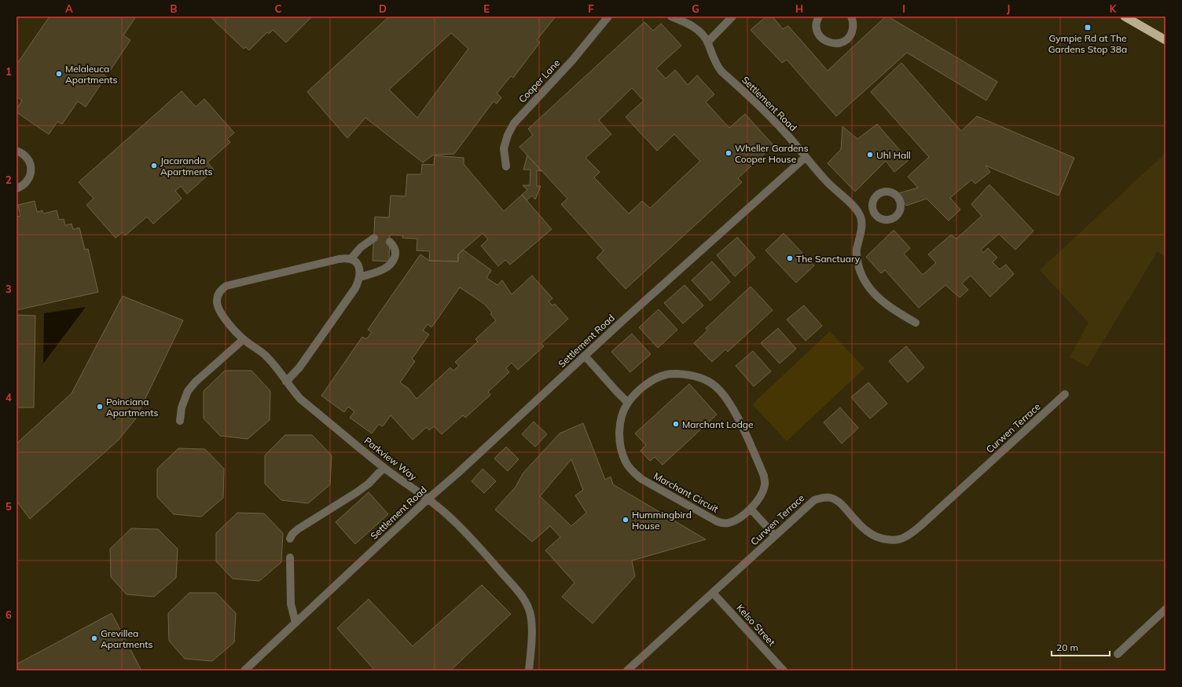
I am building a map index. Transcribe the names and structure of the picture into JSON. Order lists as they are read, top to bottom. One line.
{"streets":{"street":["Cooper Lane","Settlement Road","Curwen Terrace","Parkview Way","Marchant Circuit","Kelso Street"]},"crossings":[["Settlement Road","Parkview Way"],["Curwen Terrace","Kelso Street"]],"places":{"transit":["Gympie Rd at The Gardens Stop 38a"],"other":["Melaleuca Apartments","Wheller Gardens Cooper House","Uhl Hall","Jacaranda Apartments","The Sanctuary","Poinciana Apartments","Marchant Lodge","Hummingbird House","Grevillea Apartments"]},"scale_bar":"20 m","grid":{"columns":["A","B","C","D","E","F","G","H","I","J","K"],"rows":["1","2","3","4","5","6"]}}
